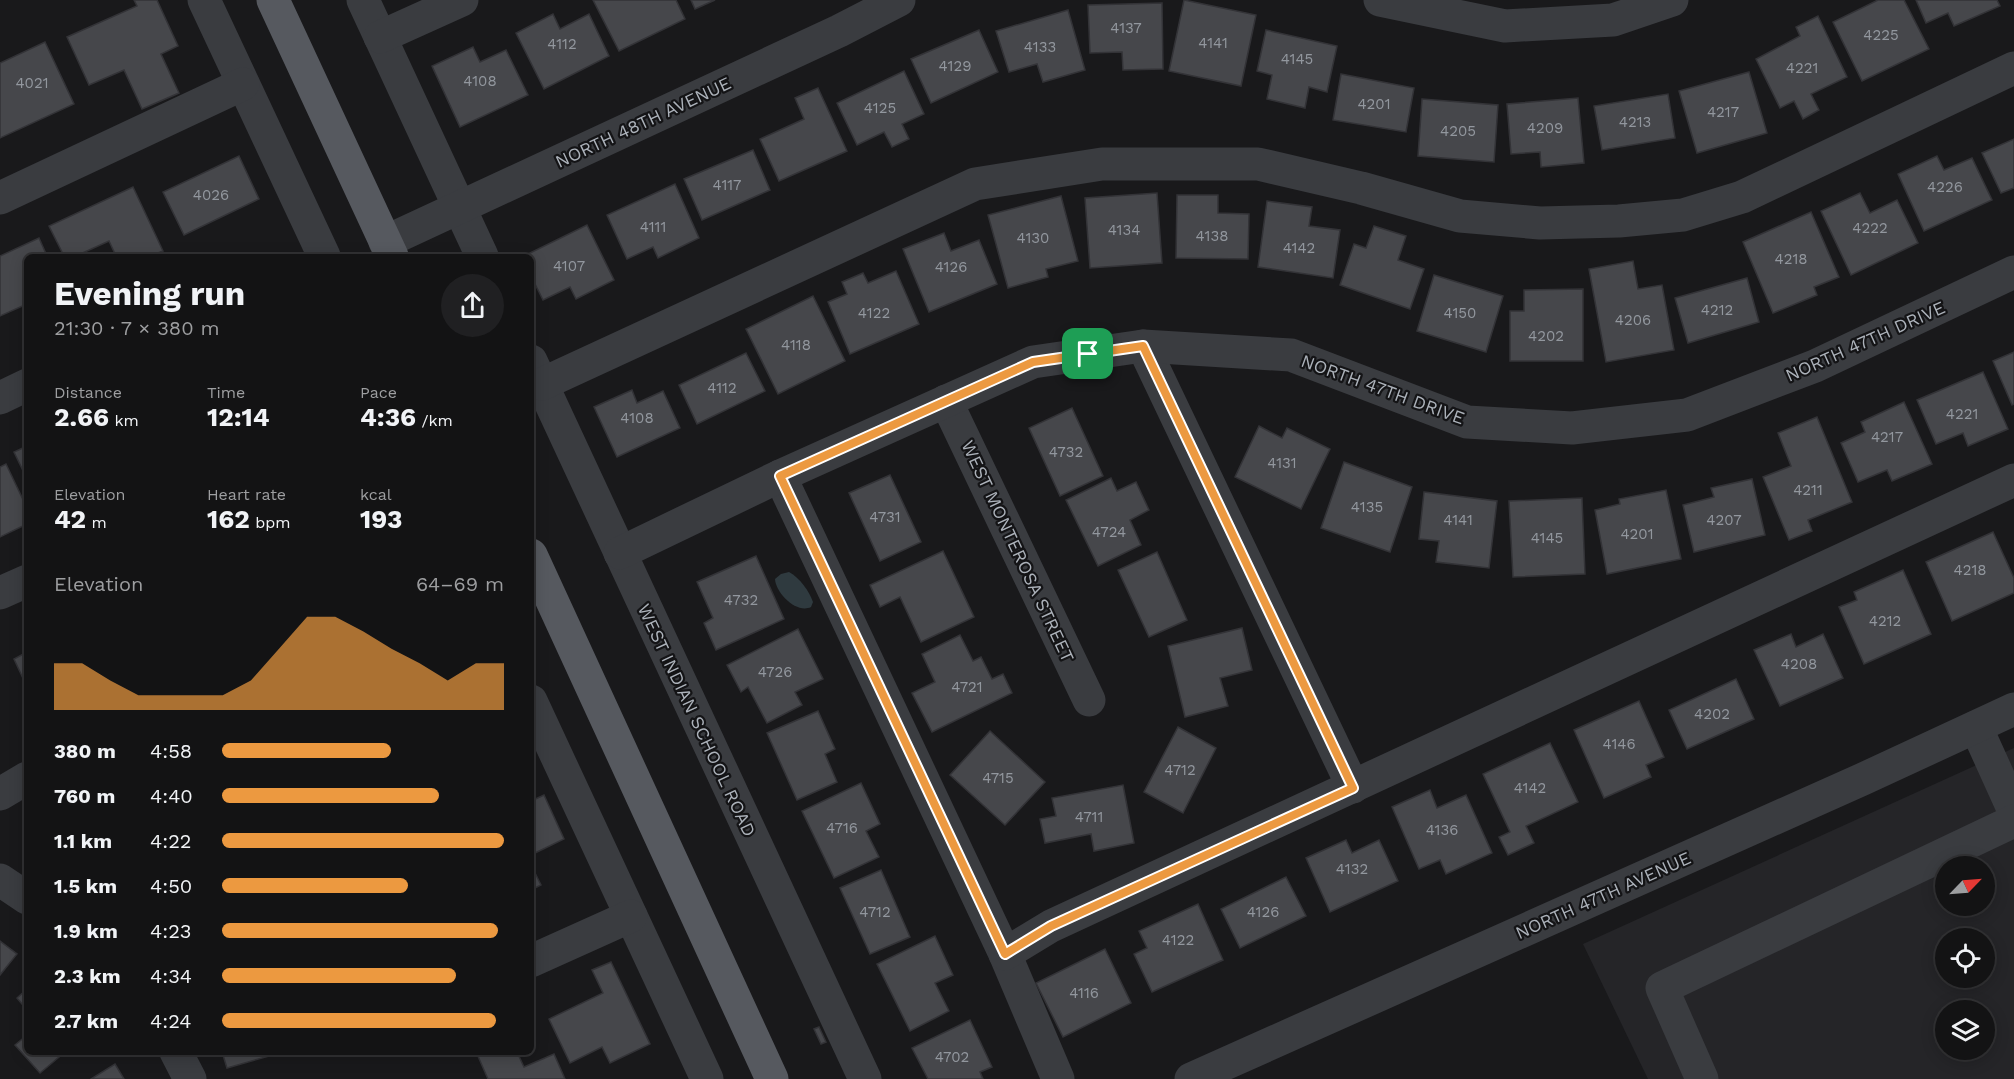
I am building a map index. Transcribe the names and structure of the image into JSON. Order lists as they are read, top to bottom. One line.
{"streets":{"street":["NORTH 48TH AVENUE","NORTH 47TH DRIVE","WEST MONTEROSA STREET","WEST INDIAN SCHOOL ROAD","NORTH 47TH AVENUE"]},"crossings":[["NORTH 47TH DRIVE","WEST MONTEROSA STREET"],["NORTH 47TH DRIVE","WEST INDIAN SCHOOL ROAD"]],"house_numbers":["4137","4225","4141","4112","4133","4145","4129","4221","4108","4021","4201","4125","4217","4213","4209","4205","4117","4226","4026","4111","4222","4134","4138","4130","4142","4218","4107","4126","4212","4122","4150","4206","4202","4118","4112","4221","4108","4217","4732","4131","4211","4135","4731","4141","4207","4724","4201","4145","4218","4732","4212","4208","4726","4721","4202","4146","4712","4715","4142","4711","4716","4136","4132","4712","4126","4122","4116","4702"],"north":"top right","page":{"heading":["Evening run","21:30 · 7 × 380 m"],"stats":[["Distance","2.66 km"],["Time","12:14"],["Pace","4:36 /km"],["Elevation","42 m"],["Heart rate","162 bpm"],["kcal","193"]],"chart":["Elevation","64–69 m"],"list":[{"name":"380 m","note":"4:58"},{"name":"760 m","note":"4:40"},{"name":"1.1 km","note":"4:22"},{"name":"1.5 km","note":"4:50"},{"name":"1.9 km","note":"4:23"},{"name":"2.3 km","note":"4:34"},{"name":"2.7 km","note":"4:24"}]}}
